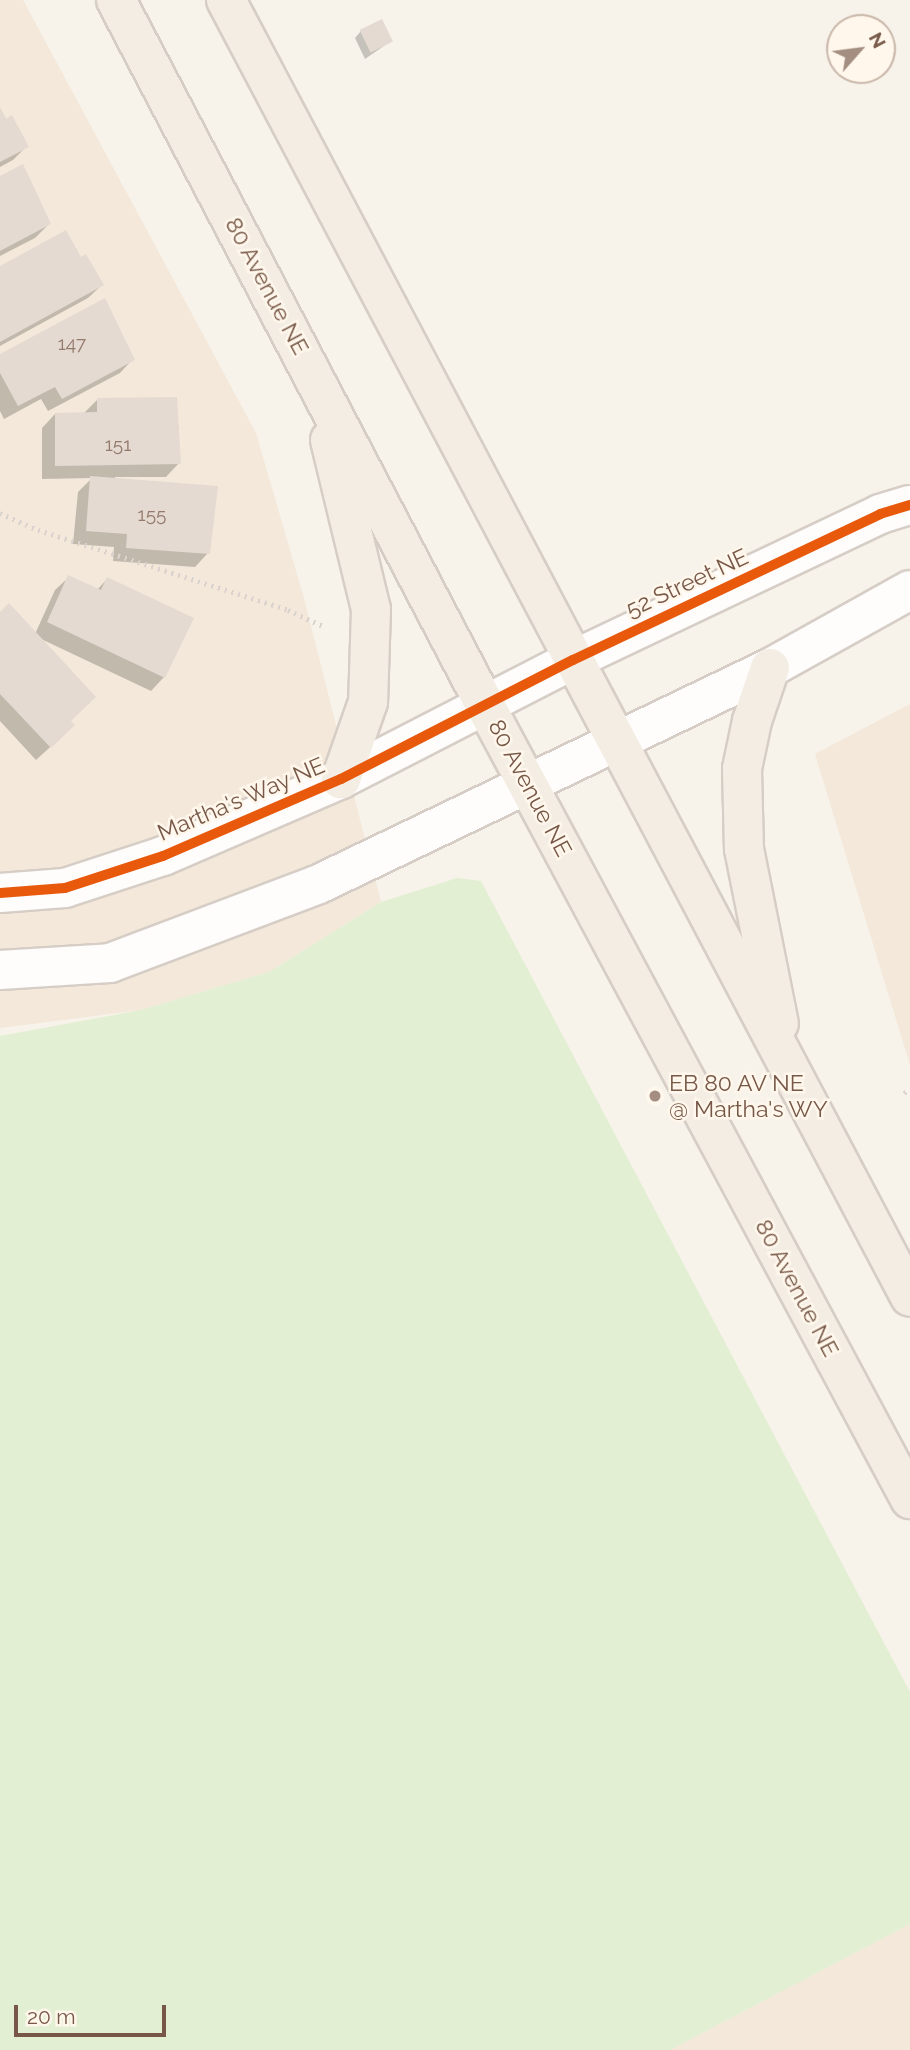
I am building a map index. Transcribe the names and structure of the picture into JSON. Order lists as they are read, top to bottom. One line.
{"streets":{"main road":["80 Avenue NE"],"street":["52 Street NE","Martha's Way NE"]},"crossings":[["80 Avenue NE","52 Street NE"],["80 Avenue NE","Martha's Way NE"],["52 Street NE","Martha's Way NE"]],"places":["EB 80 AV NE @ Martha's WY"],"house_numbers":["147","151","155"],"scale_bar":"20 m","north":"top right"}
